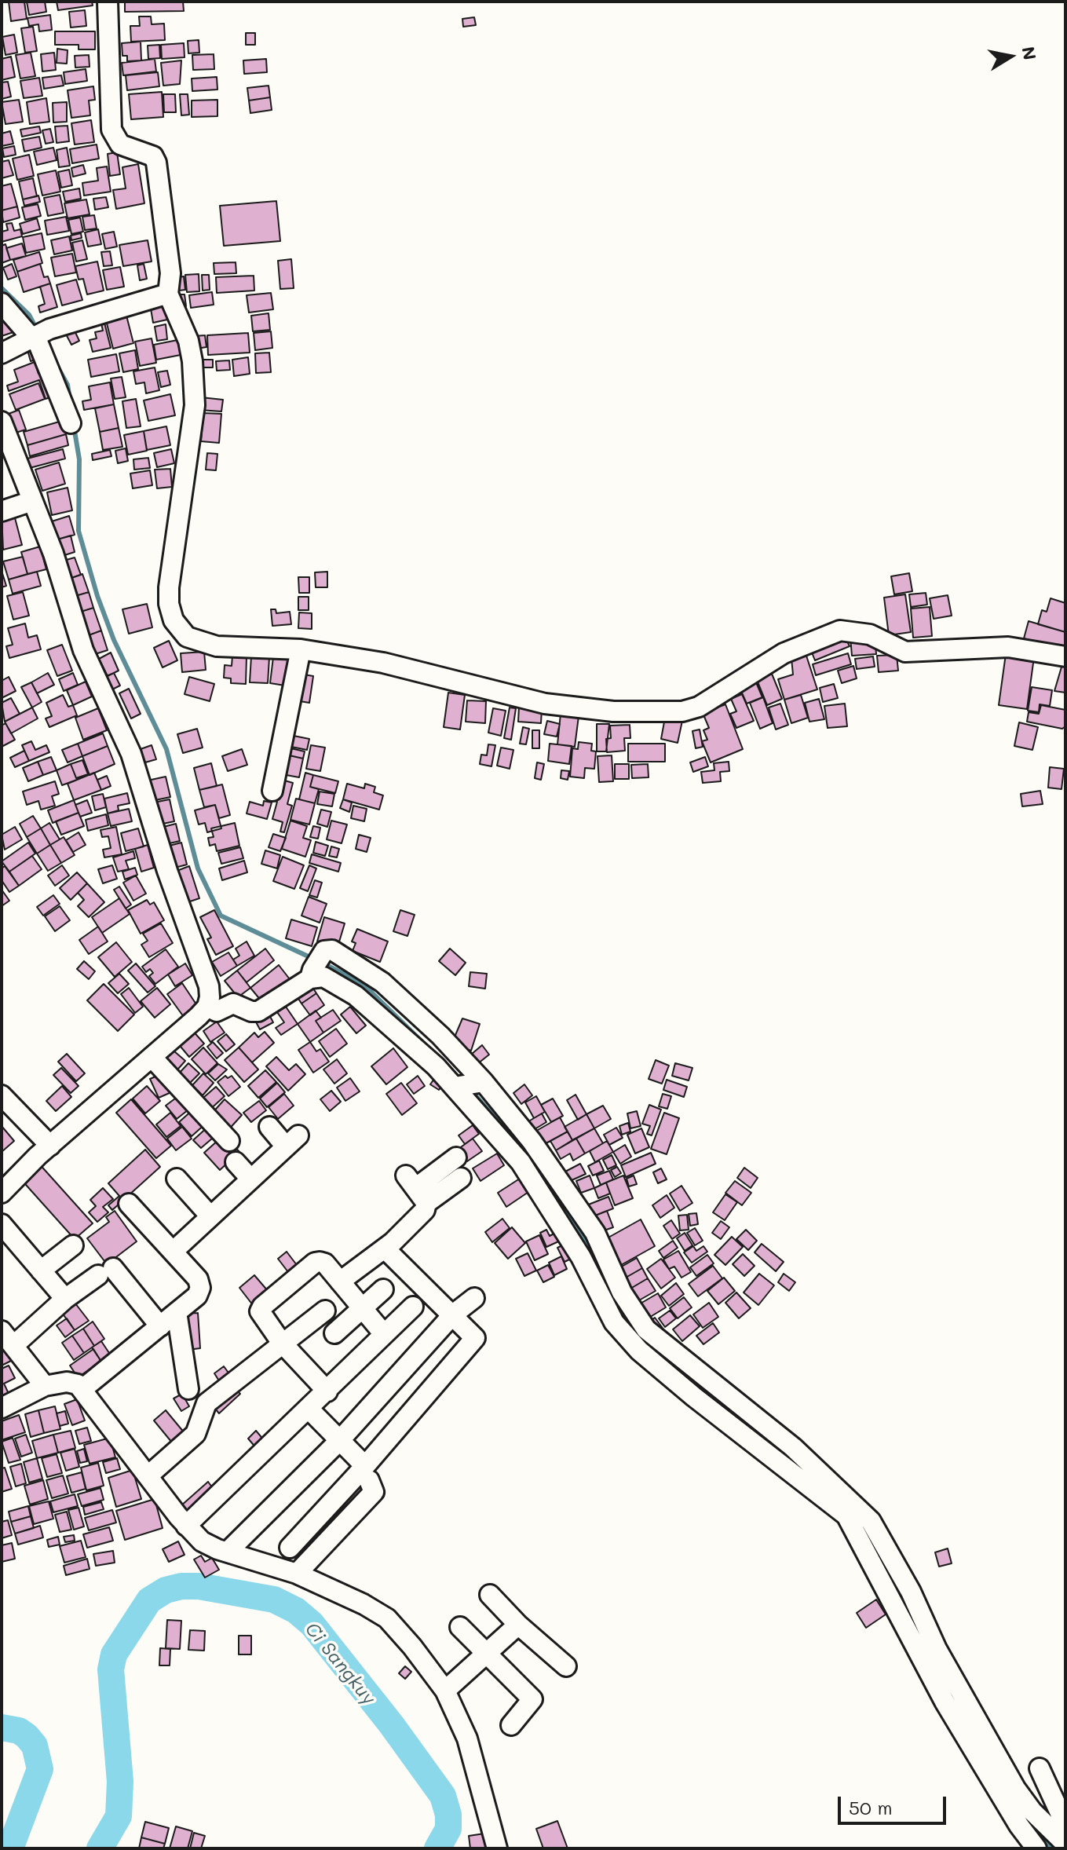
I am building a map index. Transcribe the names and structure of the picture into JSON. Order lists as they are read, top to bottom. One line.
{"water":["Ci Sangkuy"],"scale_bar":"50 m","north":"right"}
